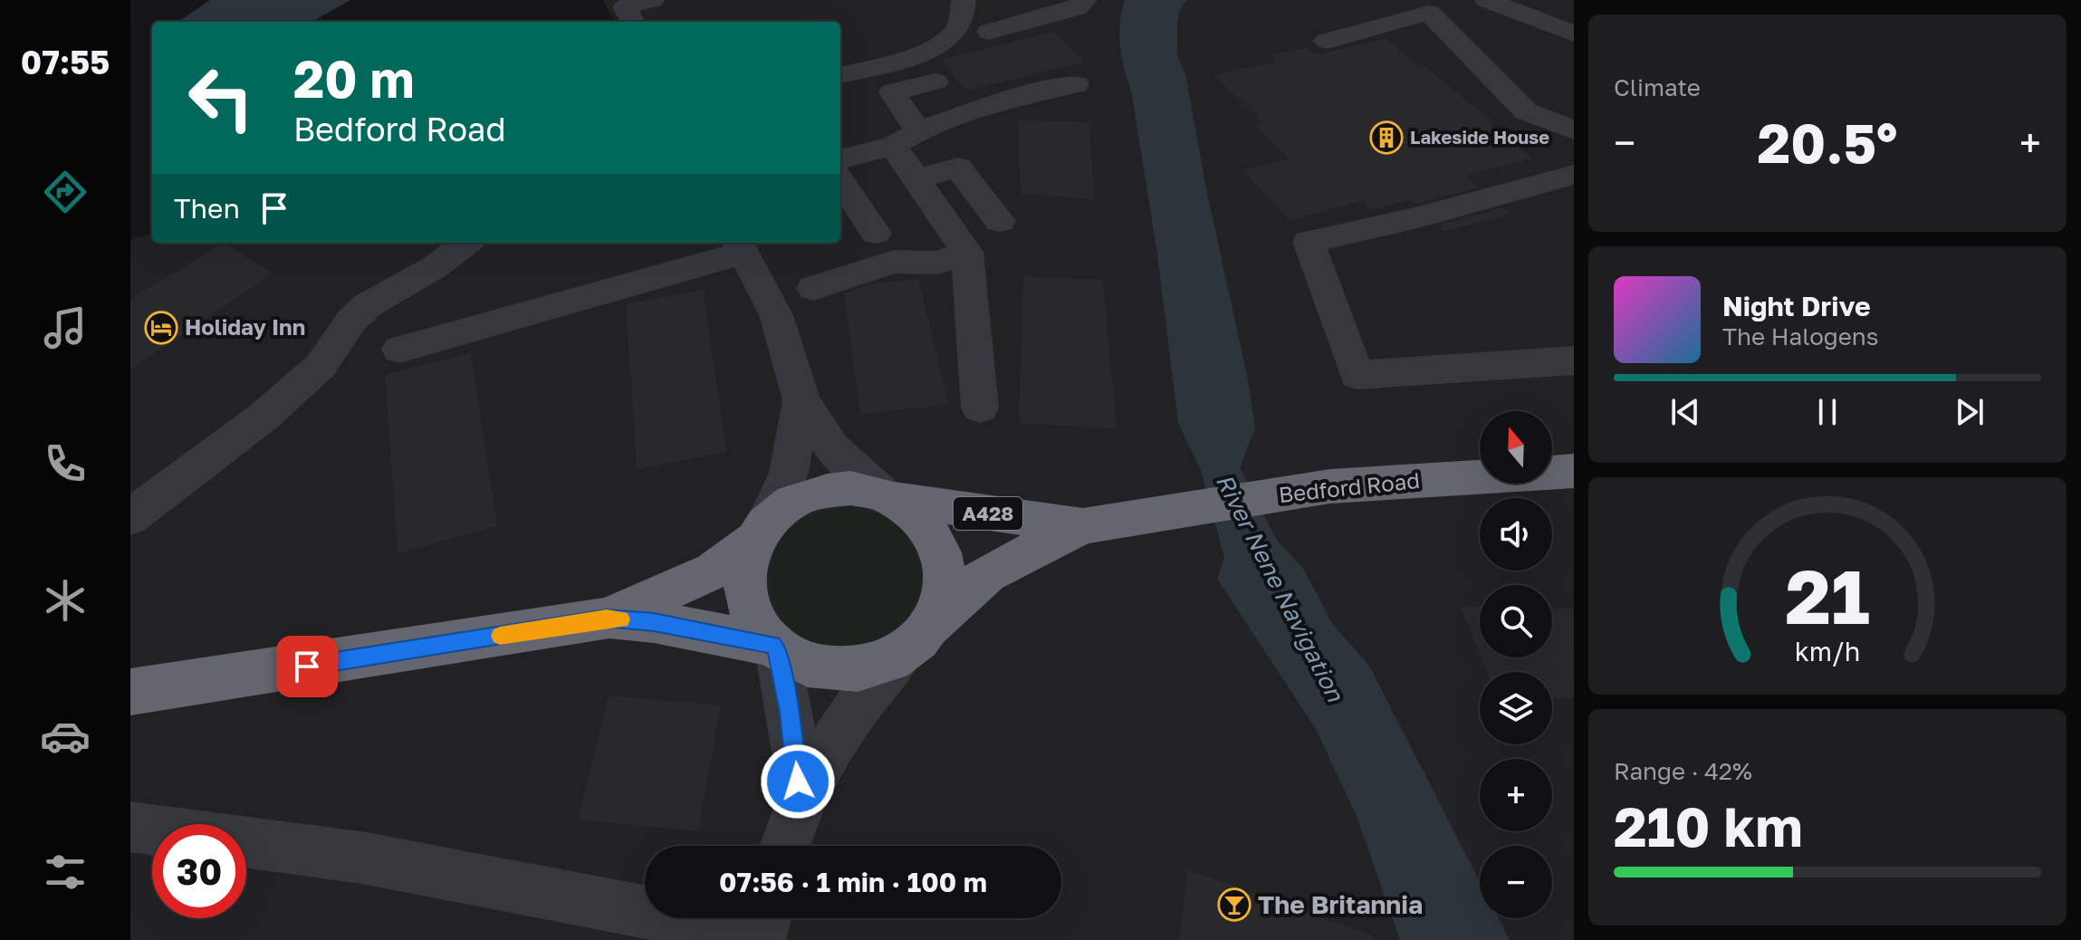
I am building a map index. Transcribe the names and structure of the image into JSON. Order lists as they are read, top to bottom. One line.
{"streets":{"highway":["Bedford Road","A428"]},"water":["River Nene Navigation"],"places":{"building":["Lakeside House"],"hotel":["Holiday Inn"],"bar":["The Britannia"]},"north":"top","page":{"tabs":"07:55","tile":["Climate",["Range · 42%","210 km"]],"turn":["20 m","Bedford Road"],"heat":["−","20.5°","+"],"then":"Then","song":["Night Drive","The Halogens"],"map_buttons":["+","−"],"limit":"30","trip":"07:56 · 1 min · 100 m","gauge":["21","km/h"]}}
